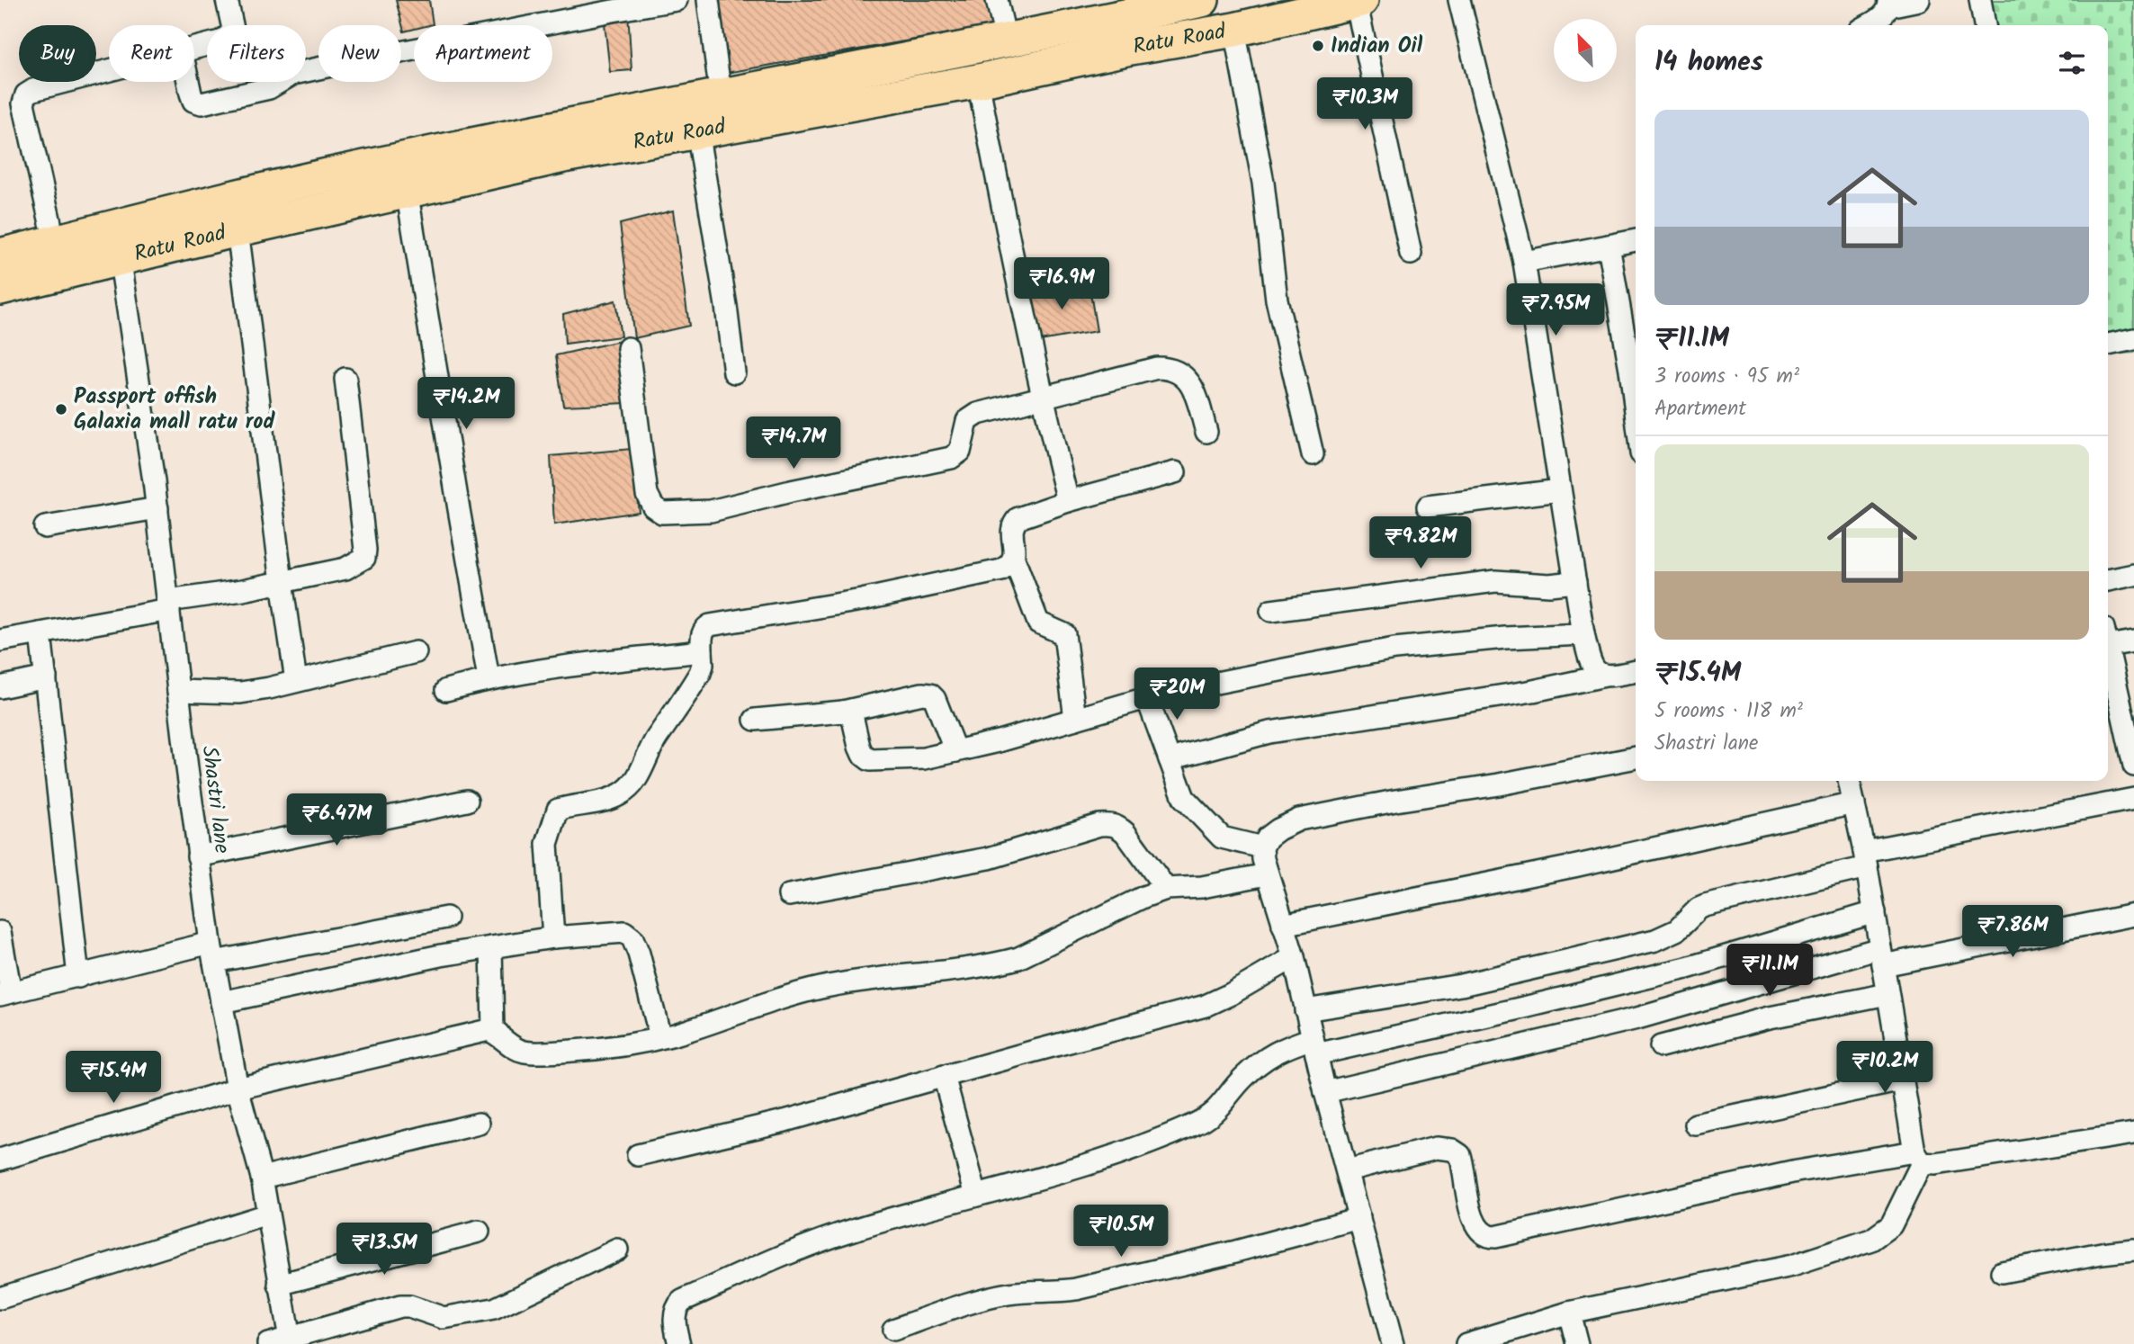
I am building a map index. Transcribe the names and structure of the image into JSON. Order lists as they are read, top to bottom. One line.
{"streets":{"main road":["Ratu Road"],"street":["Shastri lane"]},"crossings":[["Ratu Road","Shastri lane"]],"places":["Indian Oil","Passport offish Galaxia mall ratu rod"],"north":"top left","page":{"chip":["Buy","Rent","Filters","New","Apartment"],"heading":"14 homes","price":["₹10.3M","₹16.9M","₹7.95M","₹14.2M","₹14.7M","₹9.82M","₹20M","₹6.47M","₹7.86M","₹11.1M","₹10.2M","₹15.4M","₹10.5M","₹13.5M"],"list":[{"name":"₹11.1M","note":"3 rooms · 95 m² · Apartment"},{"name":"₹15.4M","note":"5 rooms · 118 m² · Shastri lane"}]}}
